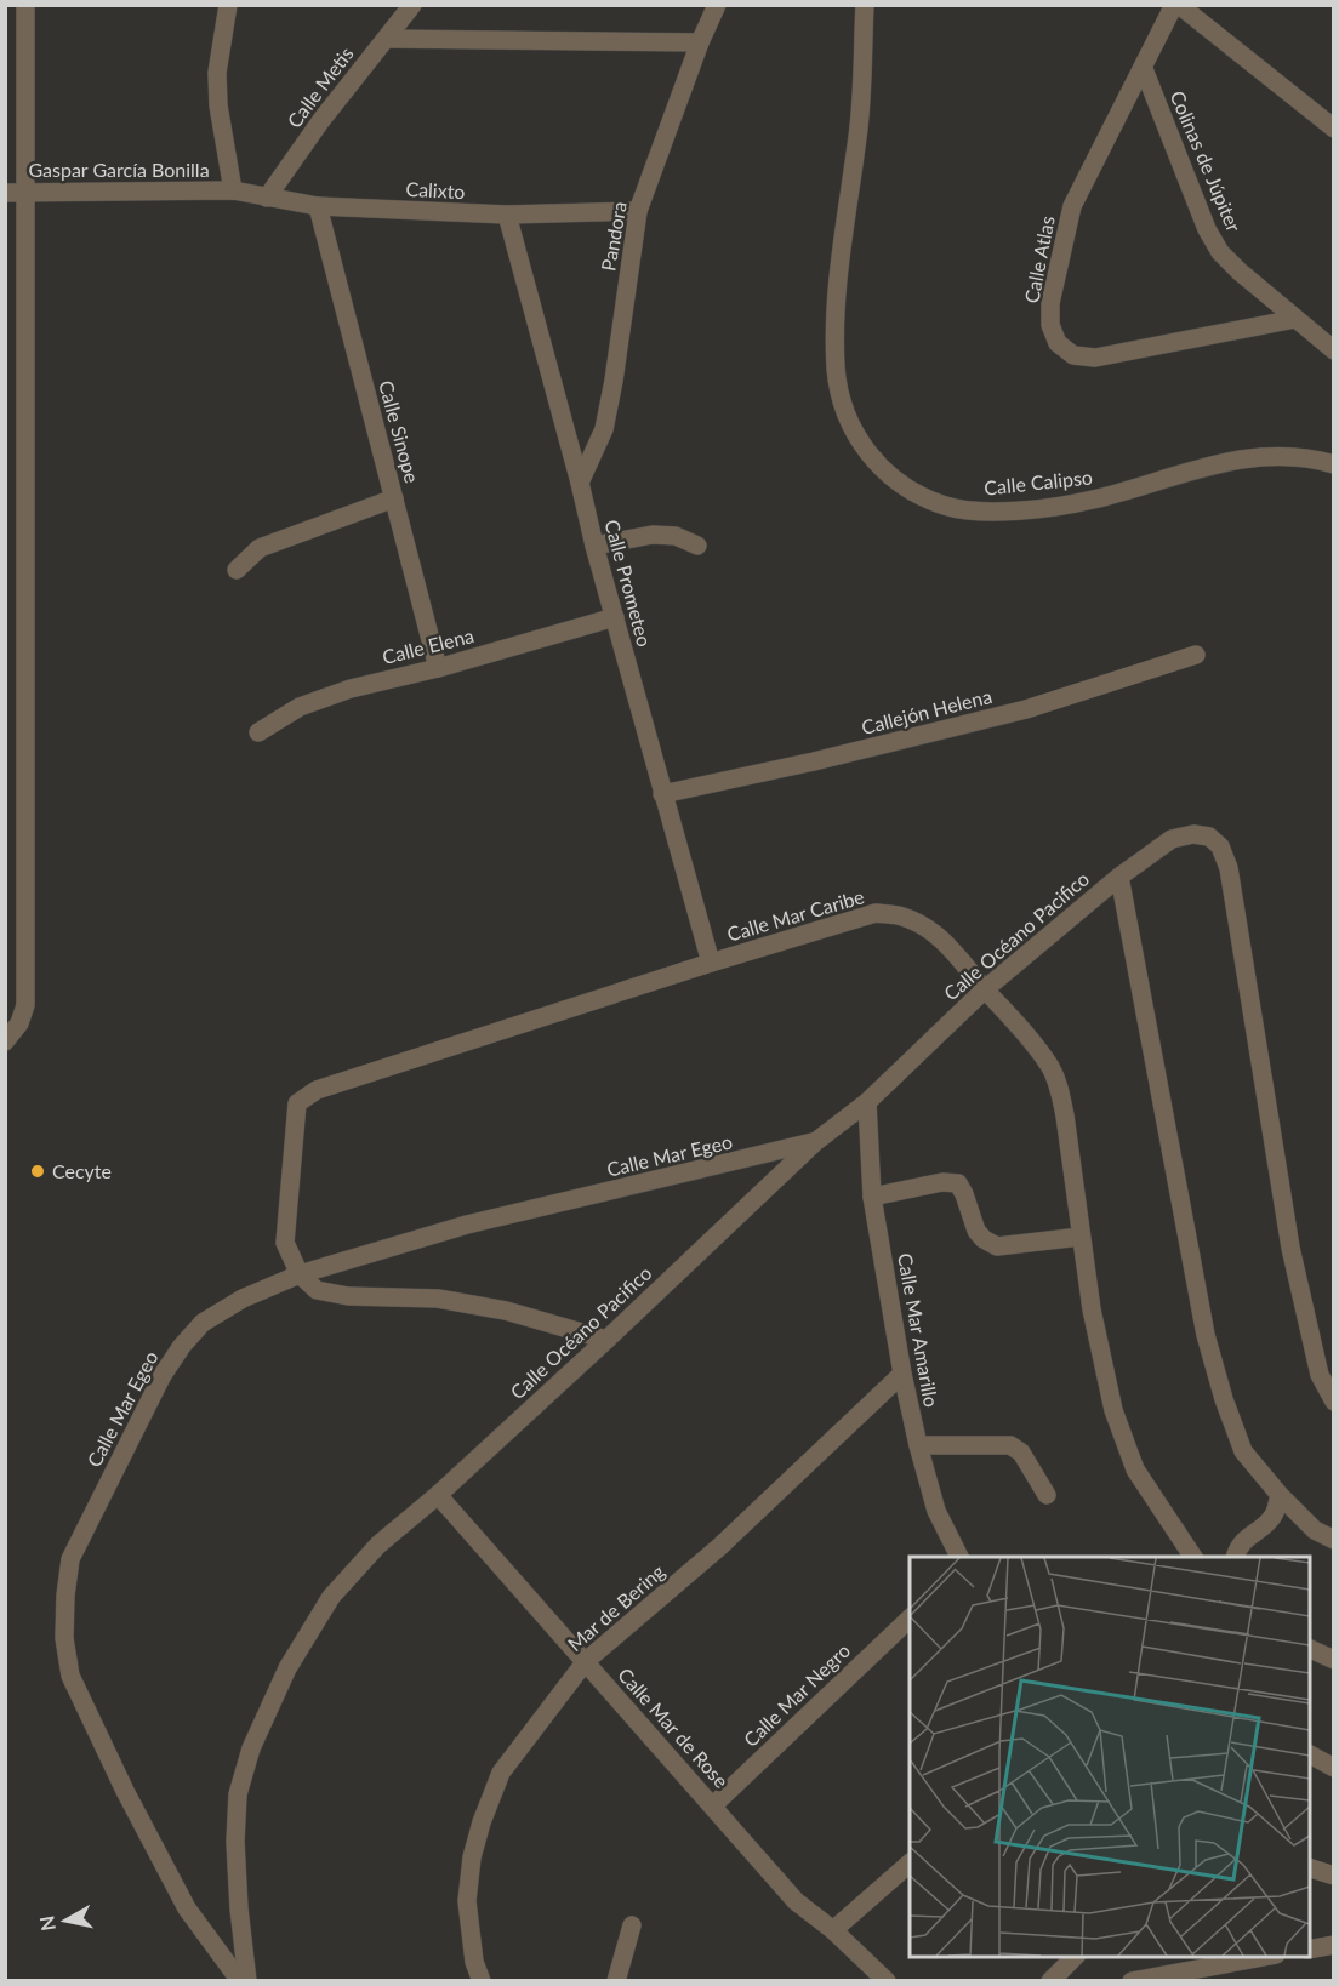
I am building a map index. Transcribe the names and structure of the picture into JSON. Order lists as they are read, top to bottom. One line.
{"streets":{"street":["Calle Metis","Colinas de Júpiter","Gaspar García Bonilla","Calixto","Pandora","Calle Atlas","Calle Sinope","Calle Calipso","Calle Prometeo","Calle Elena","Callejón Helena","Calle Mar Caribe","Calle Océano Pacifico","Calle Mar Egeo","Calle Mar Amarillo","Mar de Bering","Calle Mar Negro","Calle Mar de Rose"]},"crossings":[["Calle Metis","Calixto"],["Colinas de Júpiter","Calle Atlas"],["Gaspar García Bonilla","Calixto"],["Calixto","Pandora"],["Calixto","Calle Sinope"],["Calixto","Calle Prometeo"],["Pandora","Calle Prometeo"],["Calle Sinope","Calle Elena"],["Calle Prometeo","Calle Elena"],["Calle Prometeo","Callejón Helena"],["Calle Prometeo","Calle Mar Caribe"],["Calle Mar Caribe","Calle Océano Pacifico"],["Calle Mar Caribe","Calle Mar Egeo"],["Calle Océano Pacifico","Calle Mar Egeo"],["Calle Océano Pacifico","Calle Mar Amarillo"],["Calle Océano Pacifico","Calle Mar de Rose"],["Calle Mar Amarillo","Mar de Bering"],["Mar de Bering","Calle Mar de Rose"],["Calle Mar Negro","Calle Mar de Rose"]],"places":["Cecyte"],"north":"left"}
